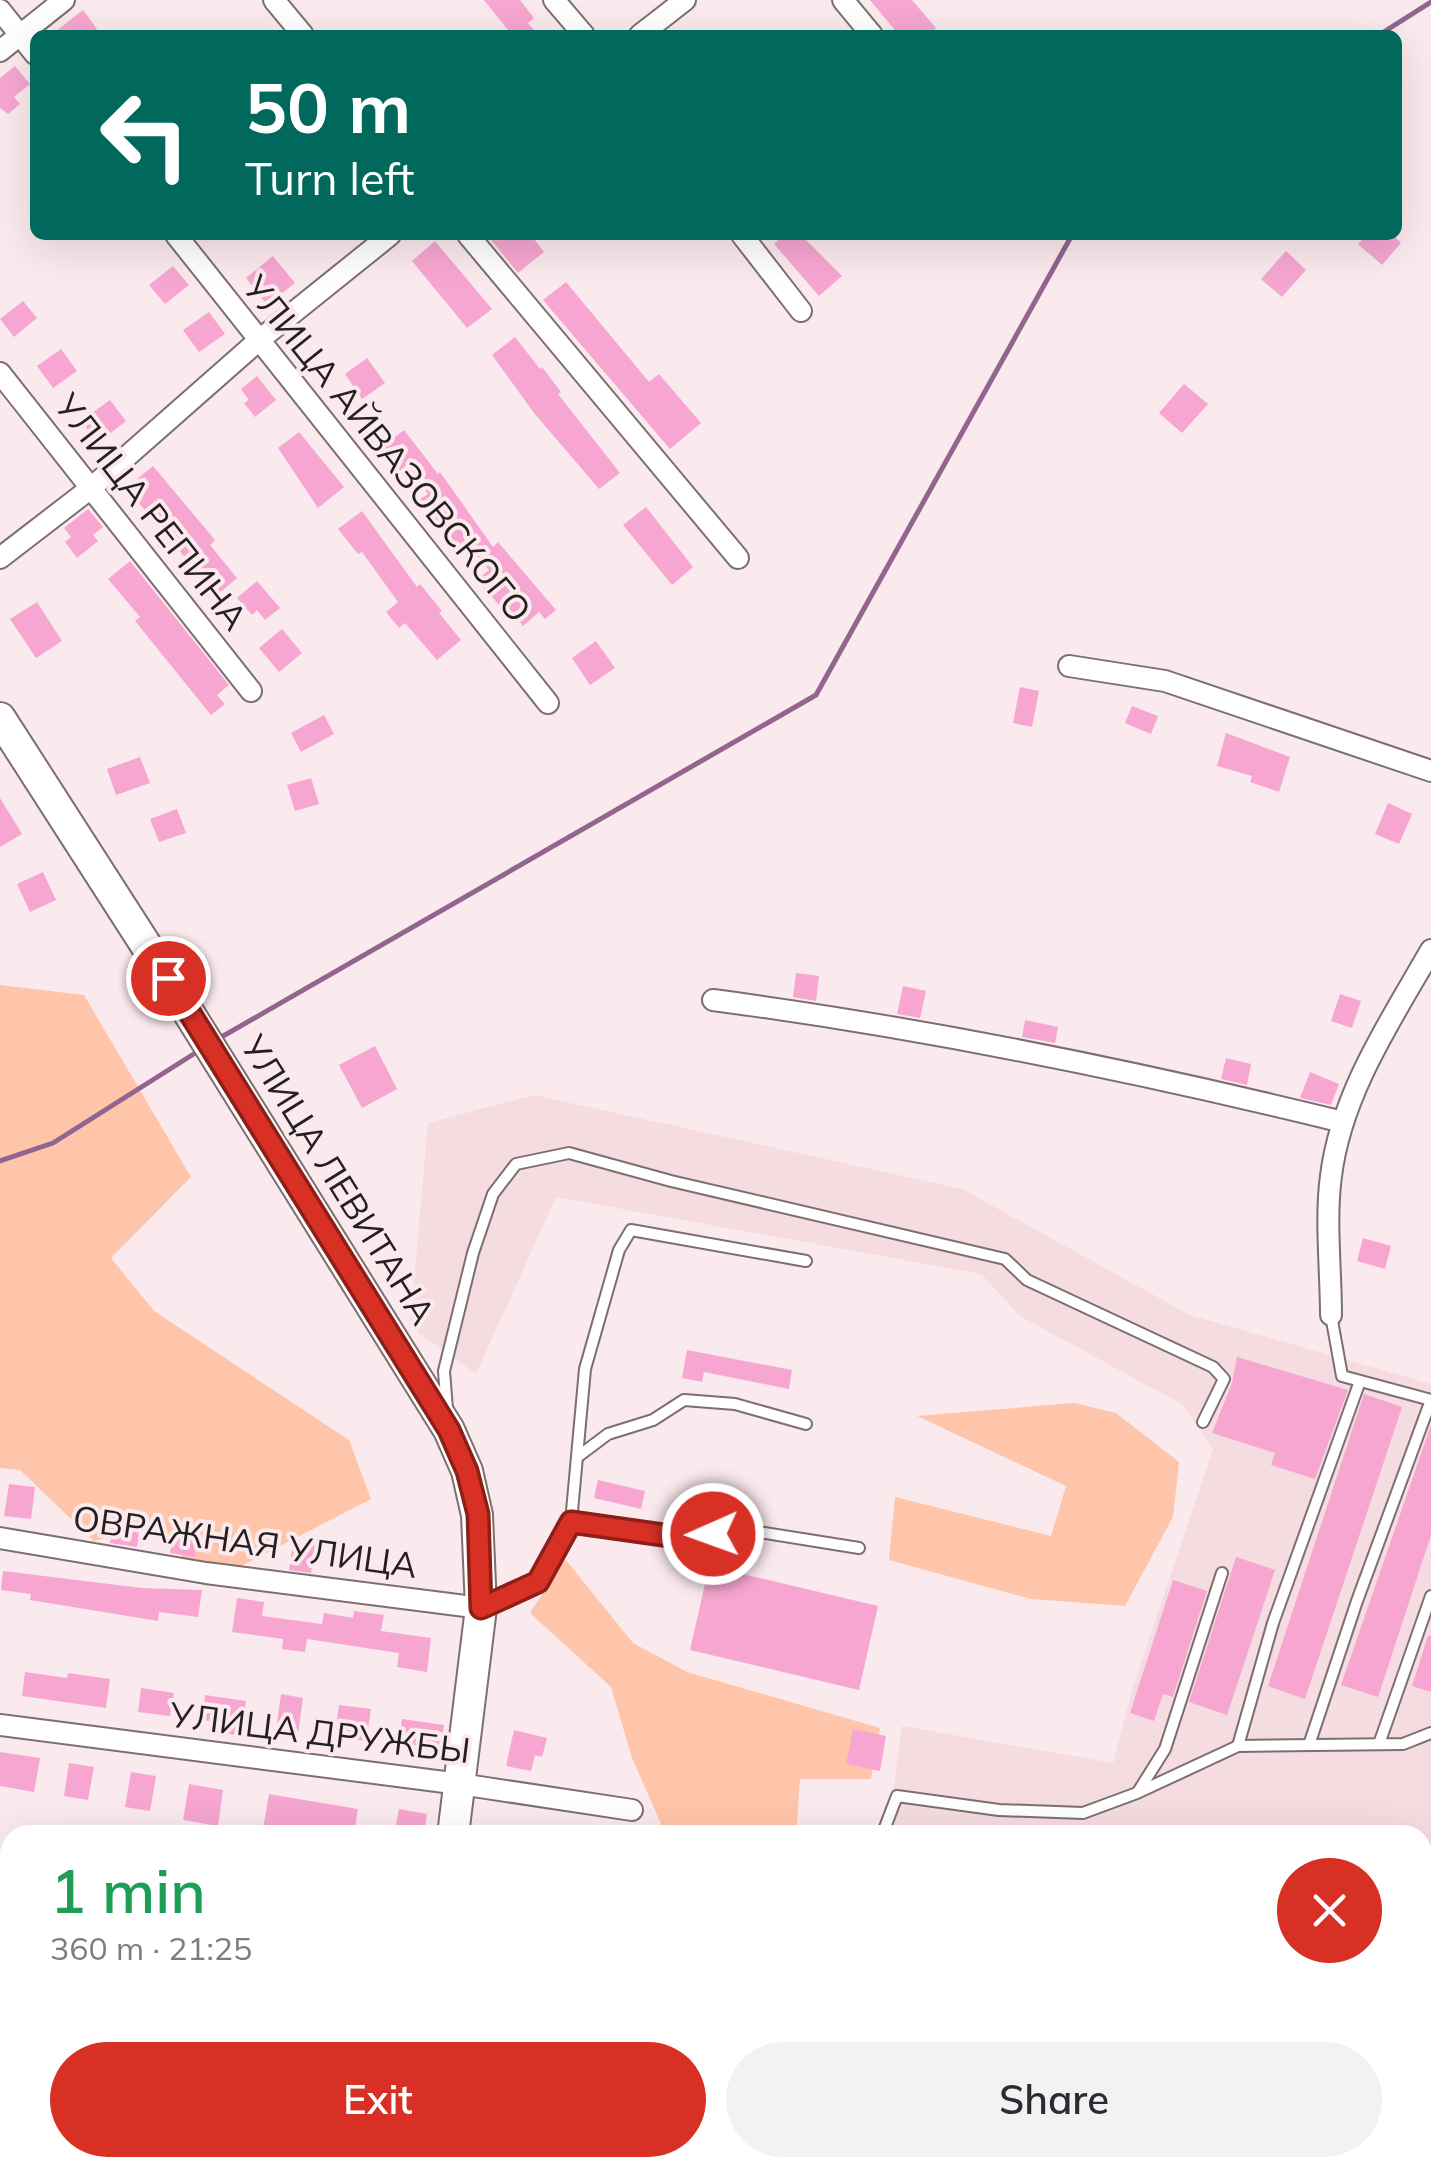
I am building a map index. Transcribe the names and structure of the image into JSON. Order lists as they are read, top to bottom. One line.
{"streets":{"main road":["УЛИЦА ЛЕВИТАНА"],"street":["УЛИЦА АЙВАЗОВСКОГО","УЛИЦА РЕПИНА","ОВРАЖНАЯ УЛИЦА","УЛИЦА ДРУЖБЫ"]},"crossings":[["УЛИЦА ЛЕВИТАНА","ОВРАЖНАЯ УЛИЦА"],["УЛИЦА ЛЕВИТАНА","УЛИЦА ДРУЖБЫ"]],"page":{"turn":["50 m","Turn left"],"heading":["1 min","360 m · 21:25"],"buttons":["Exit","Share"]}}
